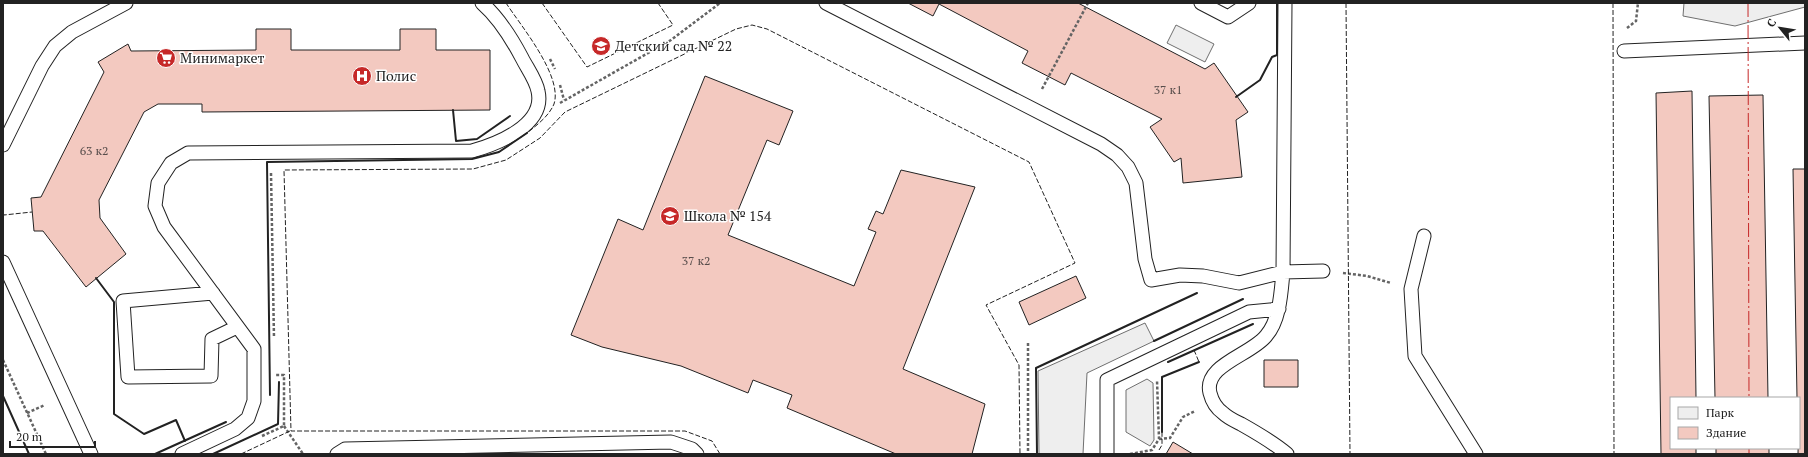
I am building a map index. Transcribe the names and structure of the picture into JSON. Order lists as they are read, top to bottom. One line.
{"places":{"school or university":["Детский сад № 22","Школа № 154"],"supermarket":["Минимаркет"],"hospital":["Полис"]},"house_numbers":["37 к1","63 к2","37 к2"],"legend":["Парк","Здание"],"scale_bar":"20 m","north":"top left"}
